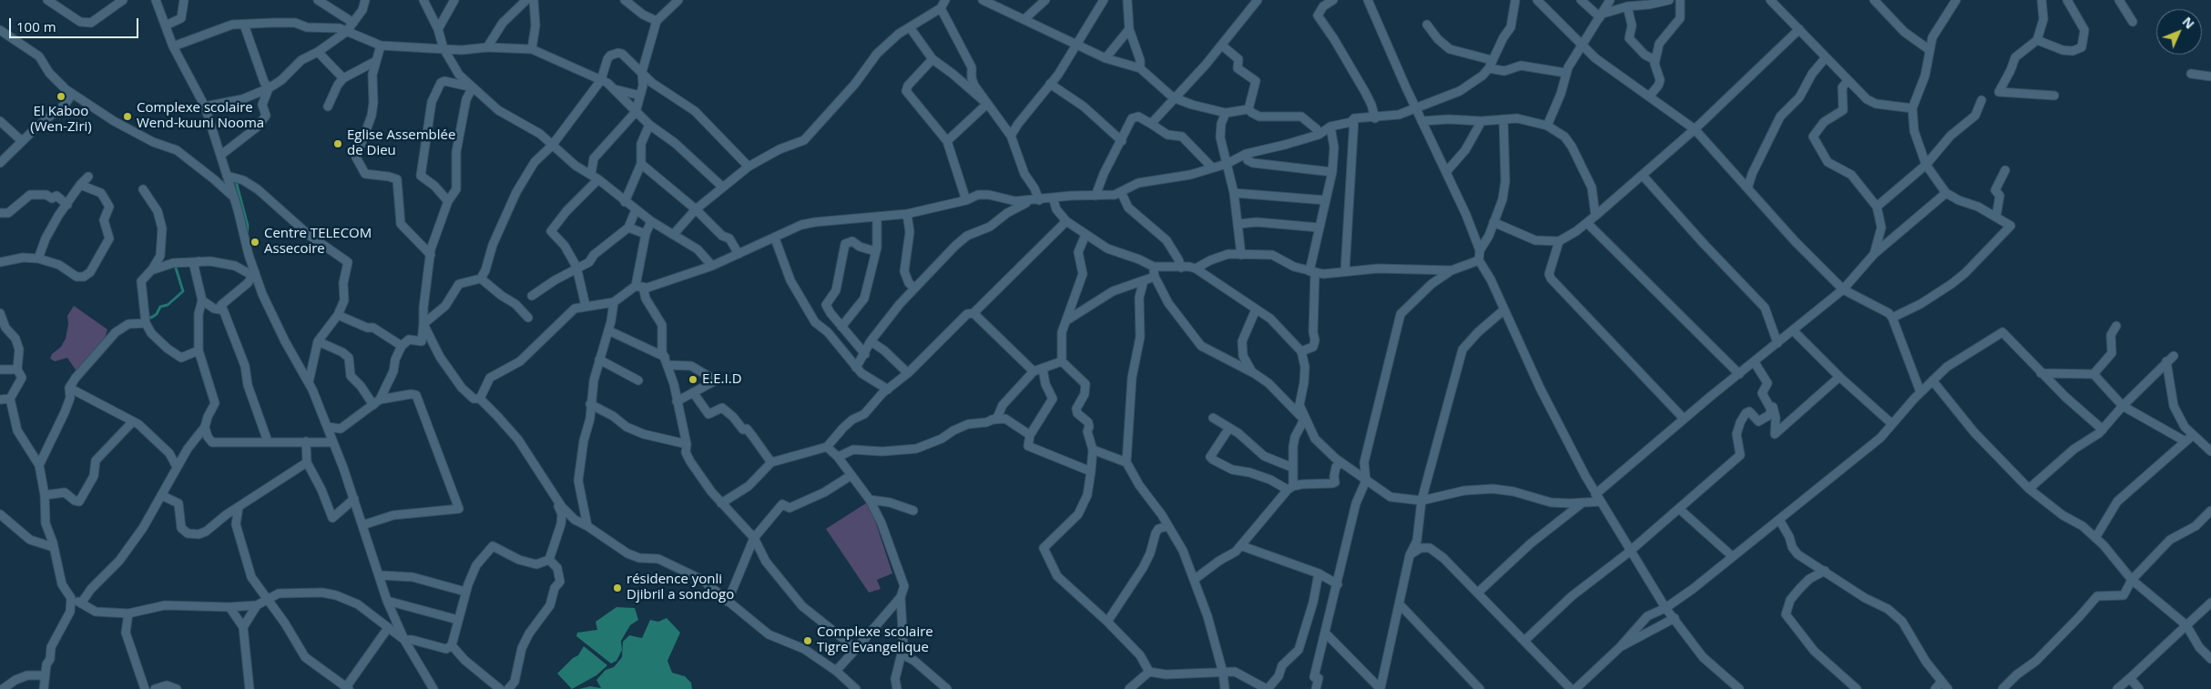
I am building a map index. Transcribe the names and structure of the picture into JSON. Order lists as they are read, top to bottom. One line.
{"places":["El Kaboo (Wen-Ziri)","Complexe scolaire Wend-kuuni Nooma","Eglise Assemblée de Dieu","Centre TELECOM Assecoire","E.E.I.D","résidence yonli Djibril a sondogo","Complexe scolaire Tigre Evangelique"],"scale_bar":"100 m","north":"top right"}
